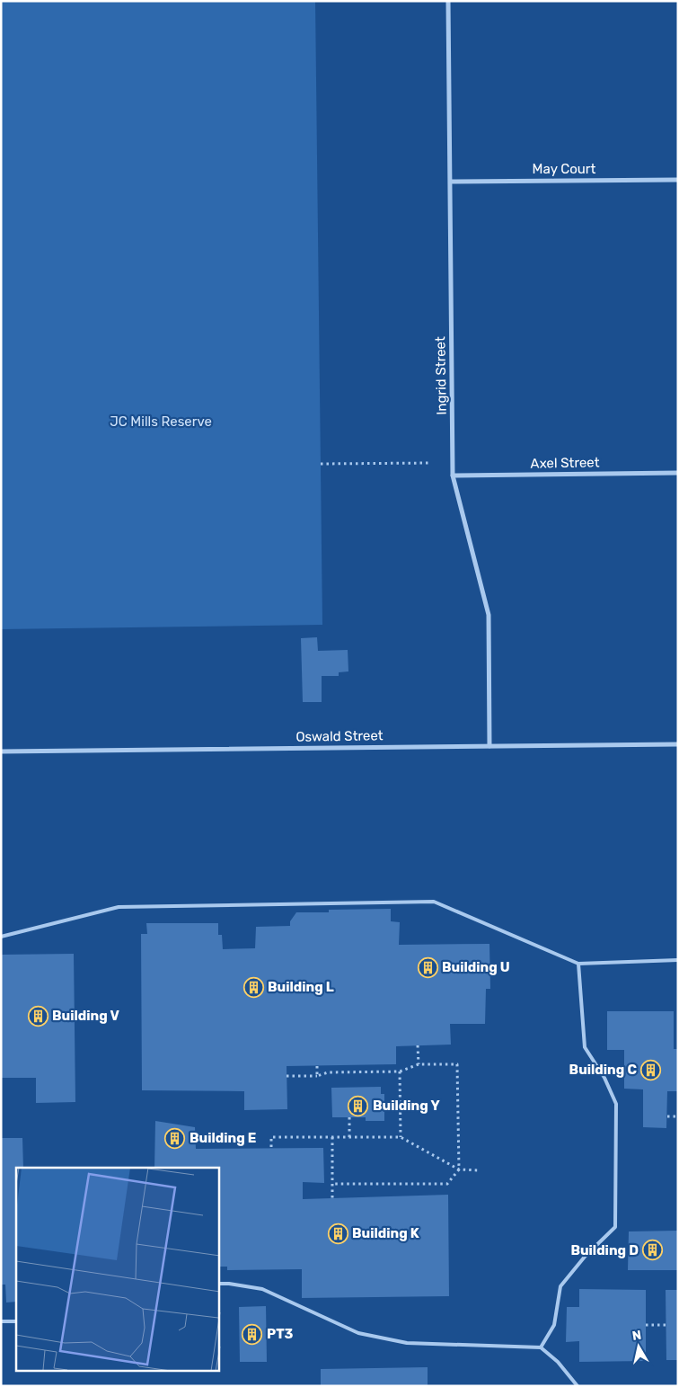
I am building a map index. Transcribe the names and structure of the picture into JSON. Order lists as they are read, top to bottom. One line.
{"streets":{"street":["May Court","Ingrid Street","Axel Street","Oswald Street"]},"crossings":[["May Court","Ingrid Street"],["Ingrid Street","Axel Street"],["Ingrid Street","Oswald Street"]],"parks":["JC Mills Reserve"],"places":{"building":["Building U","Building L","Building V","Building C","Building Y","Building E","Building K","Building D","PT3"]},"north":"top"}
